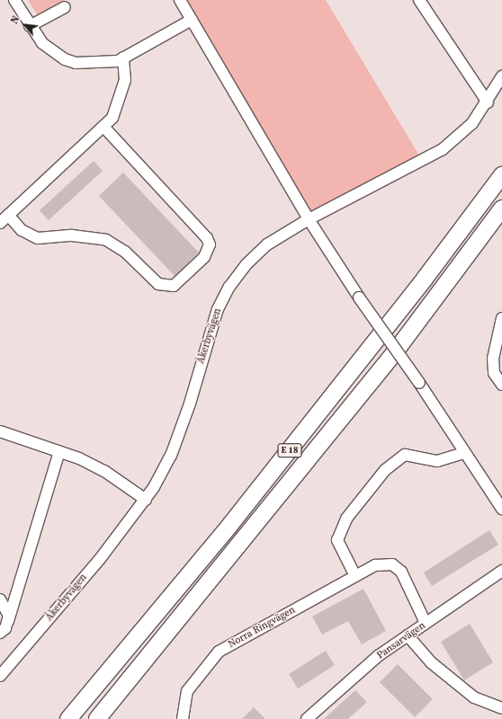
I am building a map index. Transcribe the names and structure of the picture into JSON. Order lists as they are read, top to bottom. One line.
{"streets":{"highway":["E 18"],"lane":["Åkerbyvägen","Norra Ringvägen","Pansarvägen"]},"crossings":[["Norra Ringvägen","Pansarvägen"]],"north":"top left"}
